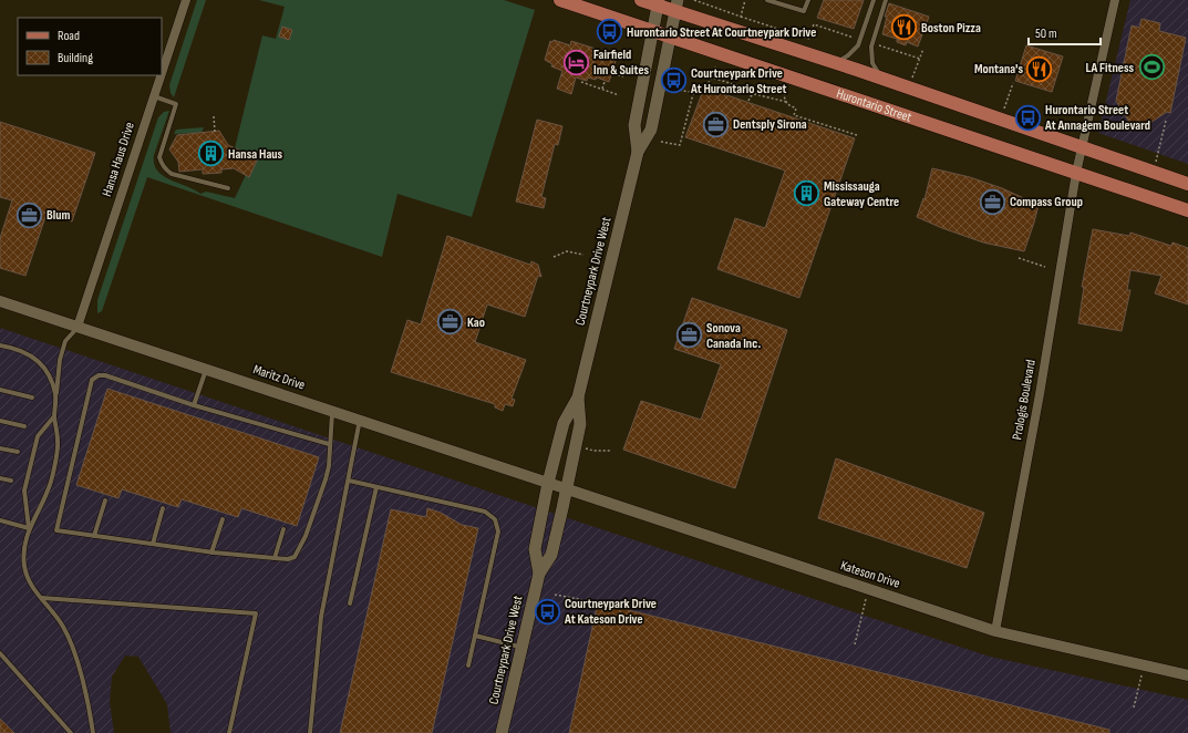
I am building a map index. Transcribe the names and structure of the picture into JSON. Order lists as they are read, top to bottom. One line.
{"streets":{"main road":["Hurontario Street","Courtneypark Drive West"],"street":["Hansa Haus Drive","Maritz Drive","Prologis Boulevard","Kateson Drive"]},"crossings":[["Hurontario Street","Courtneypark Drive West"],["Hurontario Street","Prologis Boulevard"],["Hansa Haus Drive","Maritz Drive"],["Courtneypark Drive West","Maritz Drive"],["Courtneypark Drive West","Kateson Drive"],["Maritz Drive","Kateson Drive"],["Prologis Boulevard","Kateson Drive"]],"places":{"restaurant":["Boston Pizza","Montana's"],"bus stop":["Hurontario Street At Courtneypark Drive","Courtneypark Drive At Hurontario Street","Hurontario Street At Annagem Boulevard","Courtneypark Drive At Kateson Drive"],"hotel":["Fairfield Inn & Suites"],"sports":["LA Fitness"],"office":["Dentsply Sirona","Compass Group","Blum","Kao","Sonova Canada Inc."],"building":["Hansa Haus","Mississauga Gateway Centre"]},"legend":["Road","Building"],"scale_bar":"50 m"}
